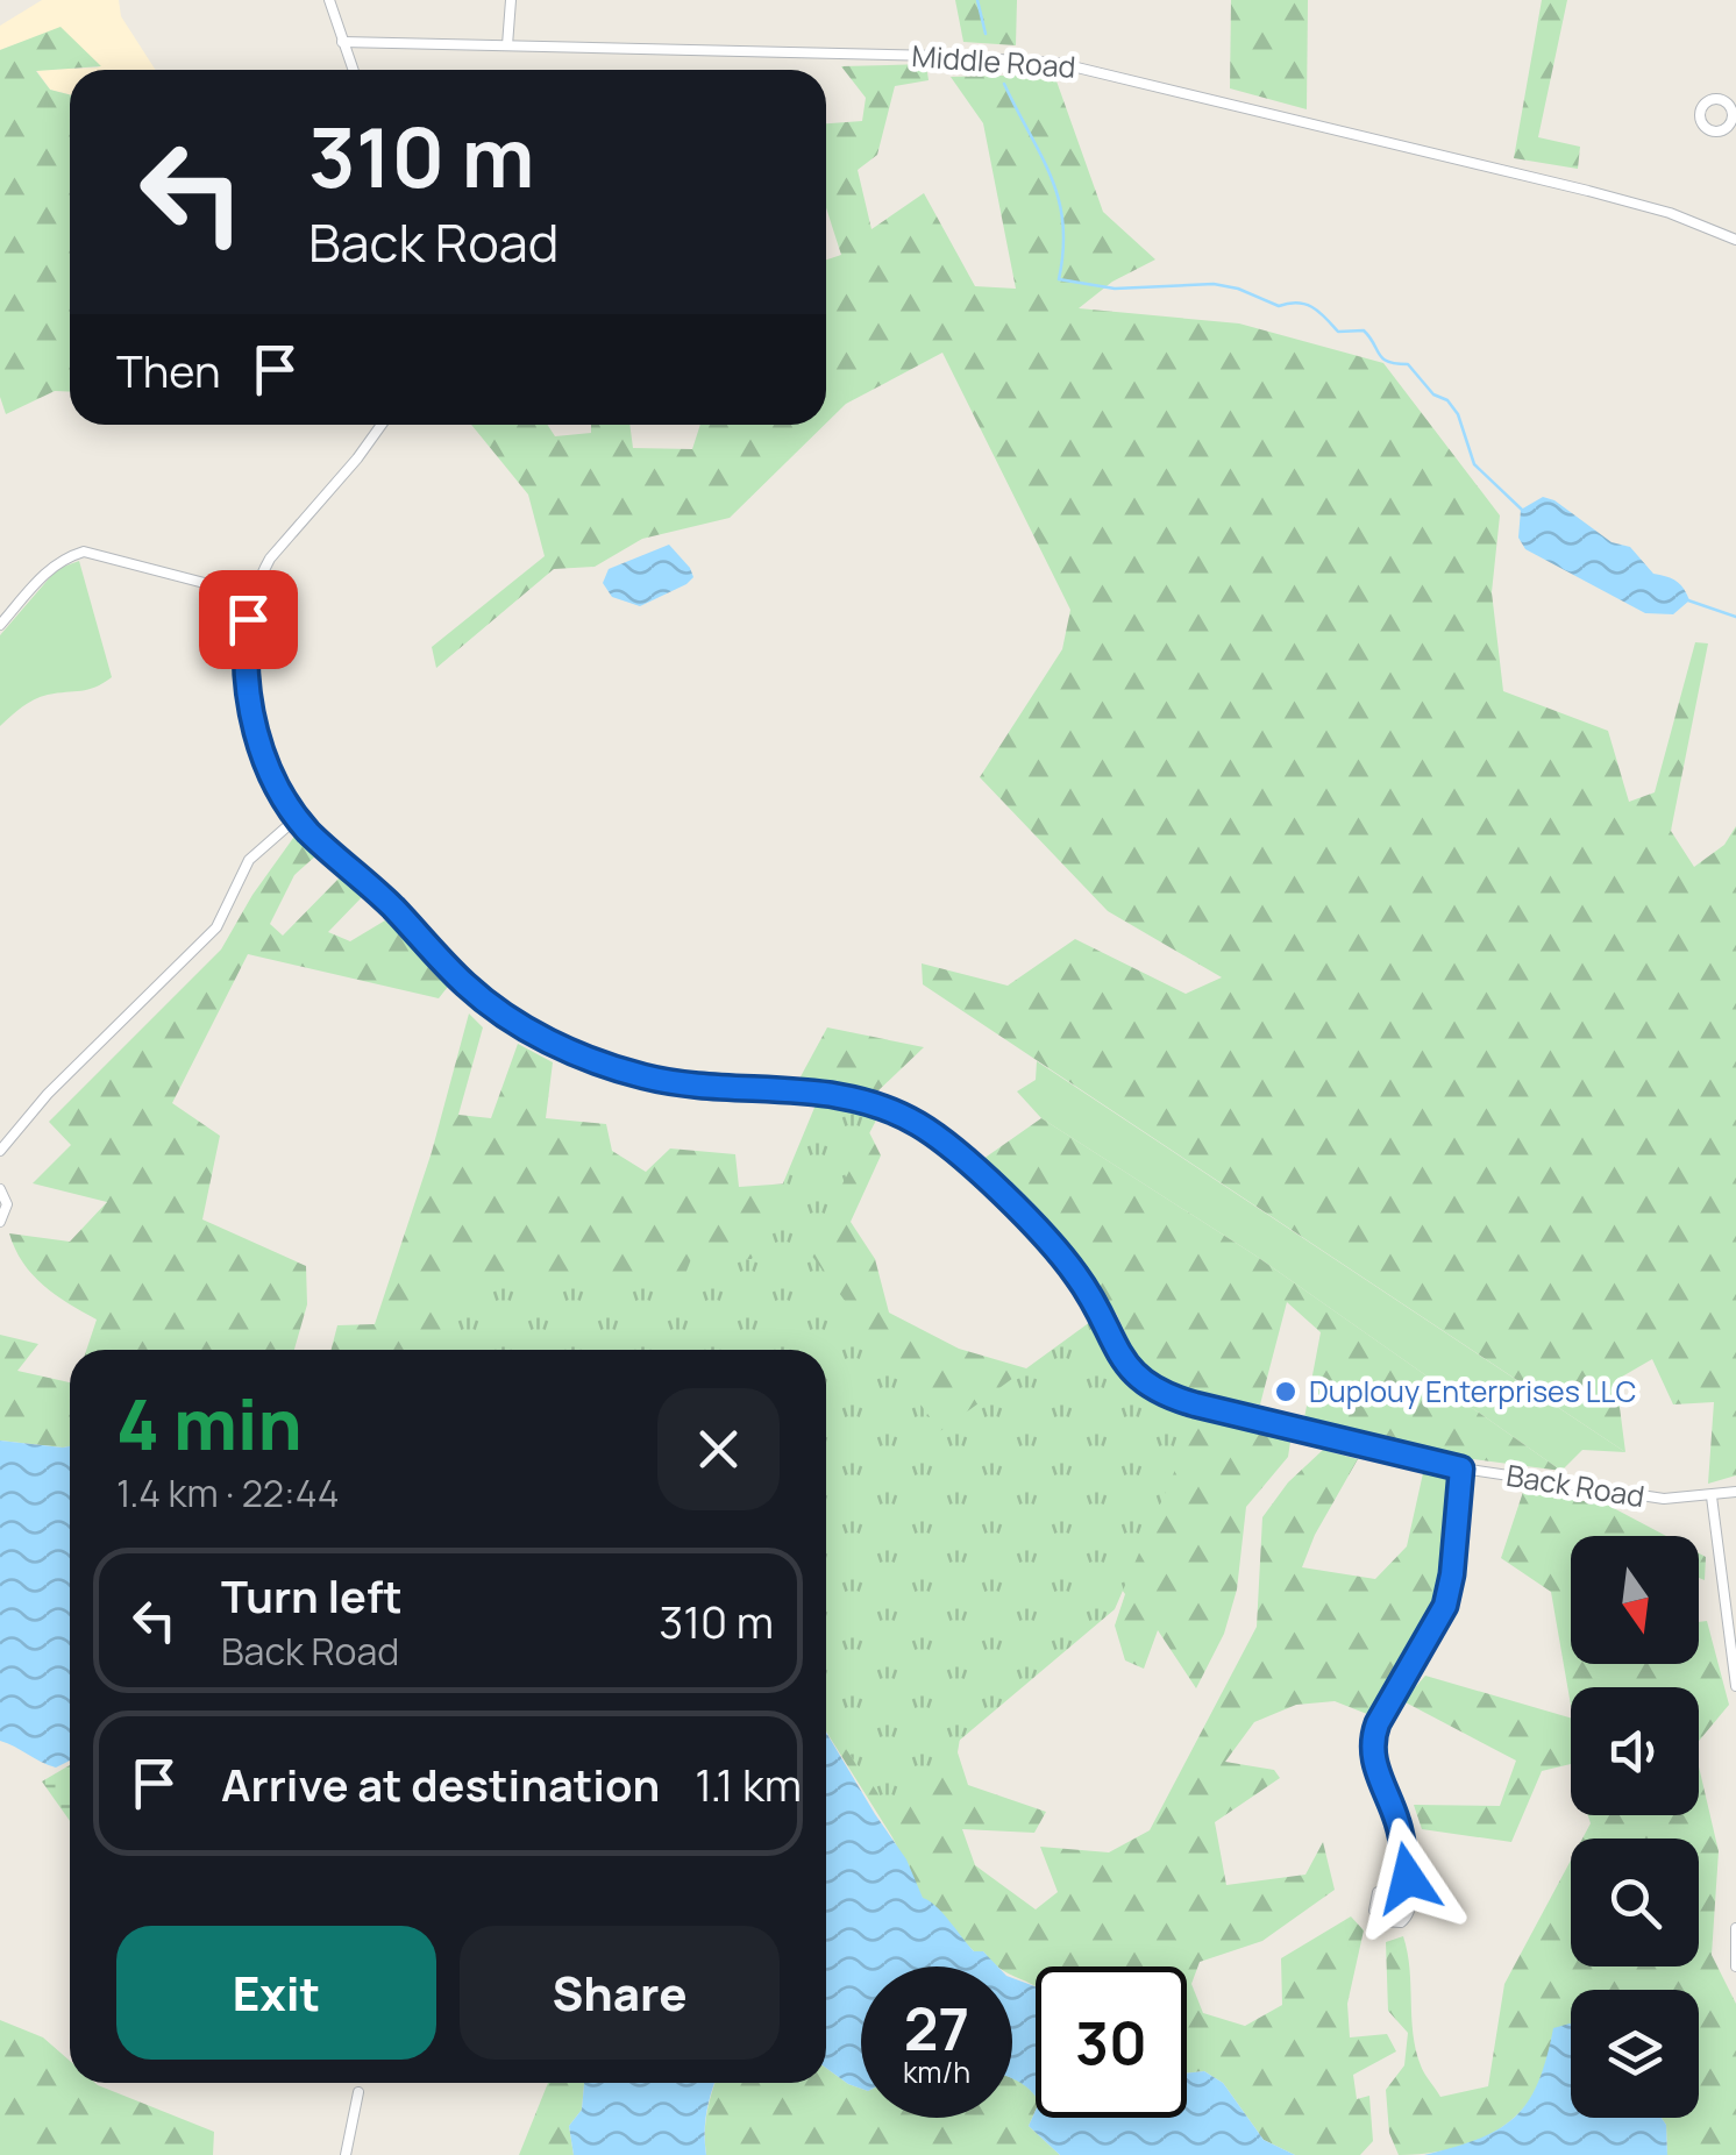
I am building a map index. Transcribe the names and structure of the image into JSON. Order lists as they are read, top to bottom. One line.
{"streets":{"street":["Middle Road","Back Road"]},"places":["Duplouy Enterprises LLC"],"north":"bottom","page":{"turn":["310 m","Back Road"],"then":"Then","heading":["4 min","1.4 km · 22:44"],"list":[{"name":"Turn left","note":"Back Road","value":"310 m"},{"name":"Arrive at destination","value":"1.1 km"}],"buttons":["Exit","Share"],"speed":"27 km/h","limit":"30"}}
